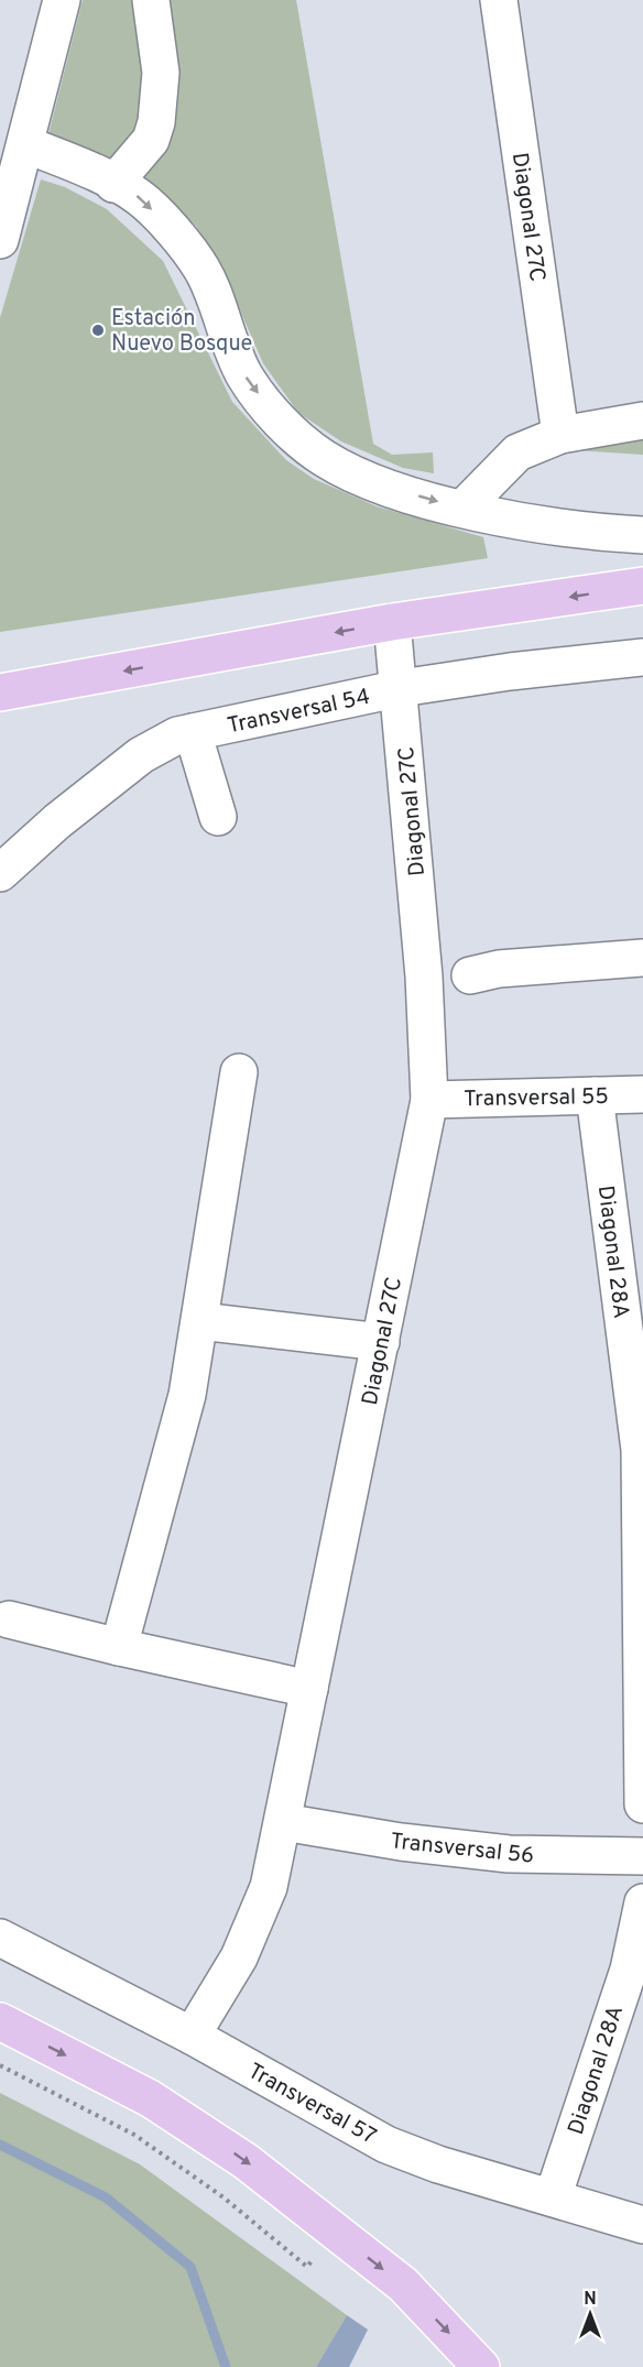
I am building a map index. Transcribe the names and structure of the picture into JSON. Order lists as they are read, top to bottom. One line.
{"streets":{"street":["Diagonal 27C","Transversal 54","Transversal 55","Diagonal 28A","Transversal 56","Transversal 57"]},"crossings":[["Diagonal 27C","Transversal 54"],["Diagonal 27C","Transversal 55"],["Diagonal 27C","Transversal 56"],["Diagonal 27C","Transversal 57"],["Transversal 55","Diagonal 28A"],["Diagonal 28A","Transversal 57"]],"places":["Estación Nuevo Bosque"],"north":"top"}
